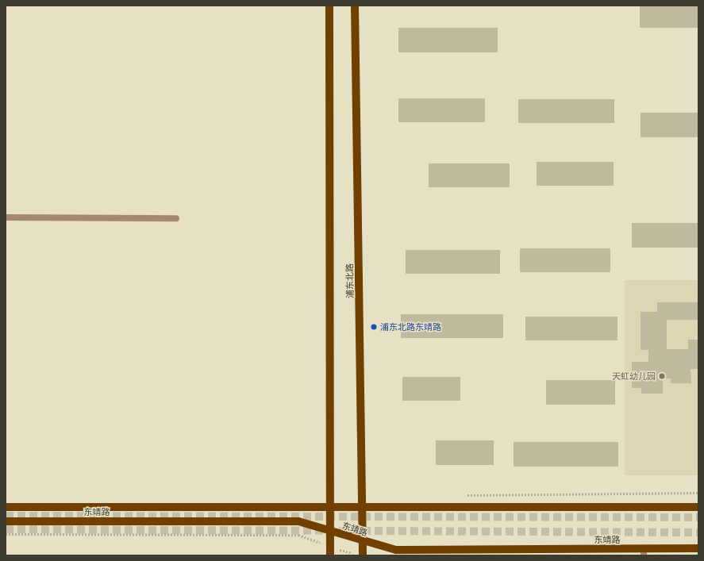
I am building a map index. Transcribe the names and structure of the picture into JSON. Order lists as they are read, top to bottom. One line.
{"streets":{"main road":["浦东北路","东靖路"]},"crossings":[["浦东北路","东靖路"]],"places":["浦东北路东靖路","天虹幼儿园"]}
